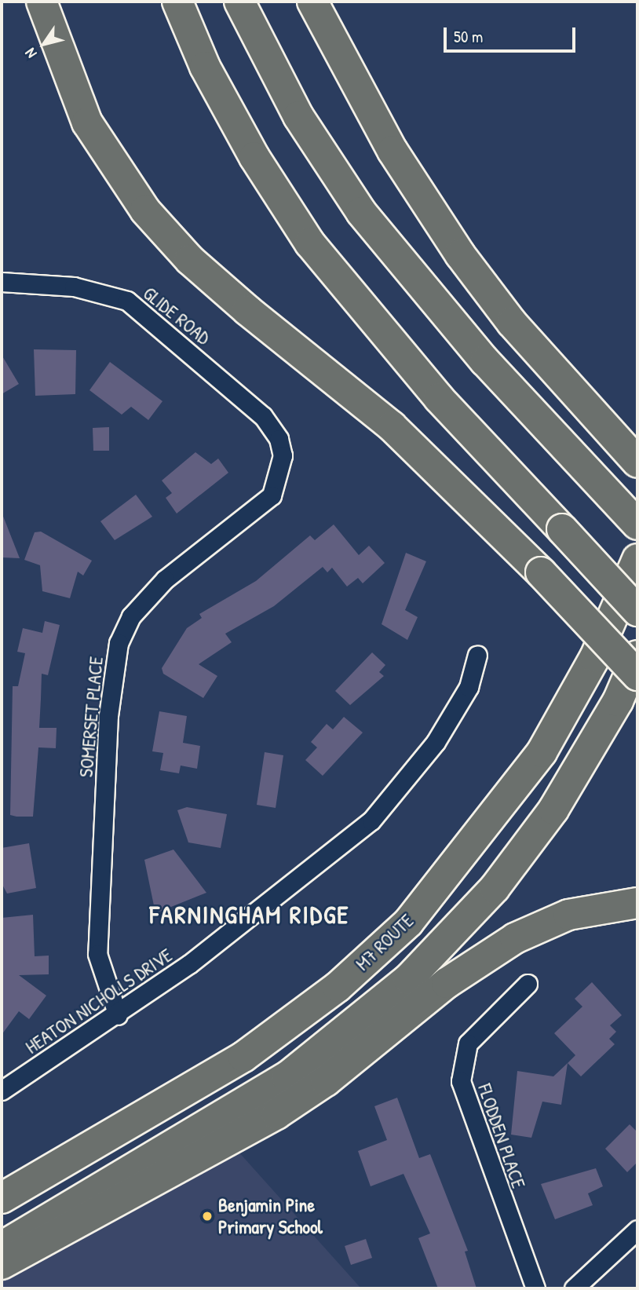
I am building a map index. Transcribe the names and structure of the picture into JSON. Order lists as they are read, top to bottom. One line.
{"streets":{"highway":["M7 ROUTE"],"street":["GLIDE ROAD","SOMERSET PLACE","HEATON NICHOLLS DRIVE","FLODDEN PLACE"]},"crossings":[["GLIDE ROAD","SOMERSET PLACE"],["SOMERSET PLACE","HEATON NICHOLLS DRIVE"]],"districts":["FARNINGHAM RIDGE"],"places":["Benjamin Pine Primary School"],"scale_bar":"50 m","north":"bottom left"}
